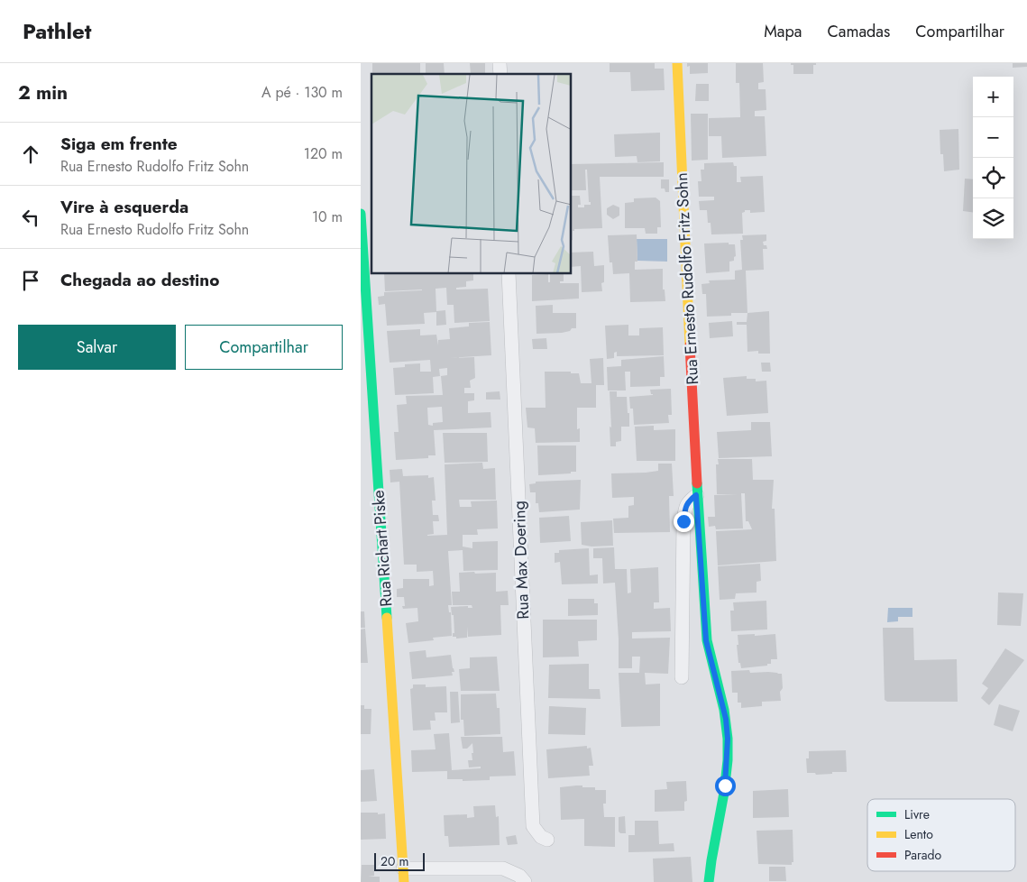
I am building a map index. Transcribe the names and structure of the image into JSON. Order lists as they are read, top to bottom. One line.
{"streets":{"street":["Rua Ernesto Rudolfo Fritz Sohn","Rua Richart Piske","Rua Max Doering"]},"legend":["Livre","Lento","Parado"],"scale_bar":"20 m","page":{"header":"Pathlet","nav":["Mapa","Camadas","Compartilhar"],"heading":["2 min","A pé · 130 m"],"map_buttons":["+","−"],"list":[["Siga em frente","Rua Ernesto Rudolfo Fritz Sohn","120 m"],["Vire à esquerda","Rua Ernesto Rudolfo Fritz Sohn","10 m"],"Chegada ao destino"],"buttons":["Salvar","Compartilhar"],"scale":"20 m"}}
